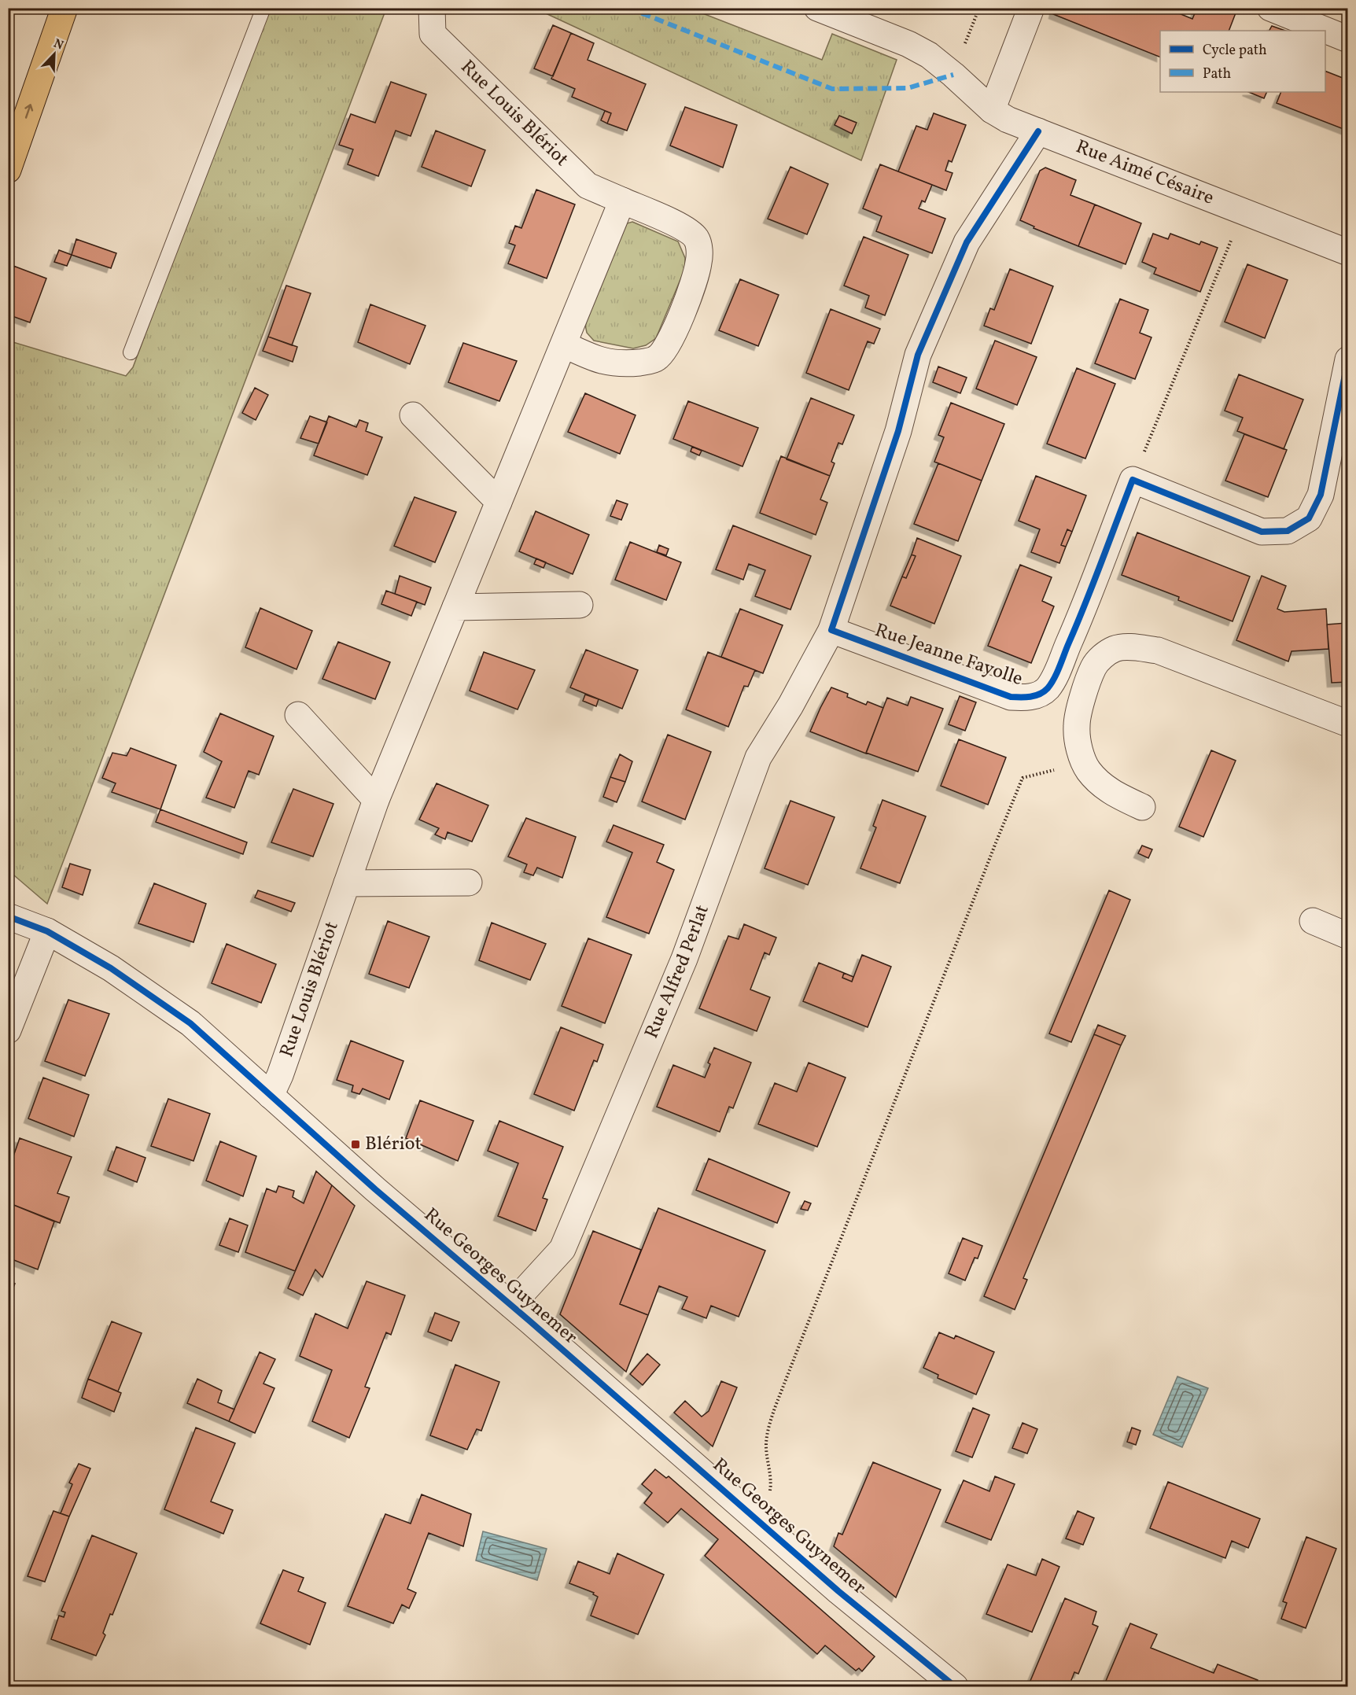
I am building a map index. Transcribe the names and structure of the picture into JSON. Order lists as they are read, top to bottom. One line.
{"streets":{"street":["Rue Louis Blériot","Rue Aimé Césaire","Rue Jeanne Fayolle","Rue Alfred Perlat","Rue Georges Guynemer"]},"crossings":[["Rue Louis Blériot","Rue Georges Guynemer"],["Rue Jeanne Fayolle","Rue Alfred Perlat"],["Rue Alfred Perlat","Rue Georges Guynemer"]],"places":{"transit":["Blériot"]},"legend":["Cycle path","Path"],"north":"top right"}
